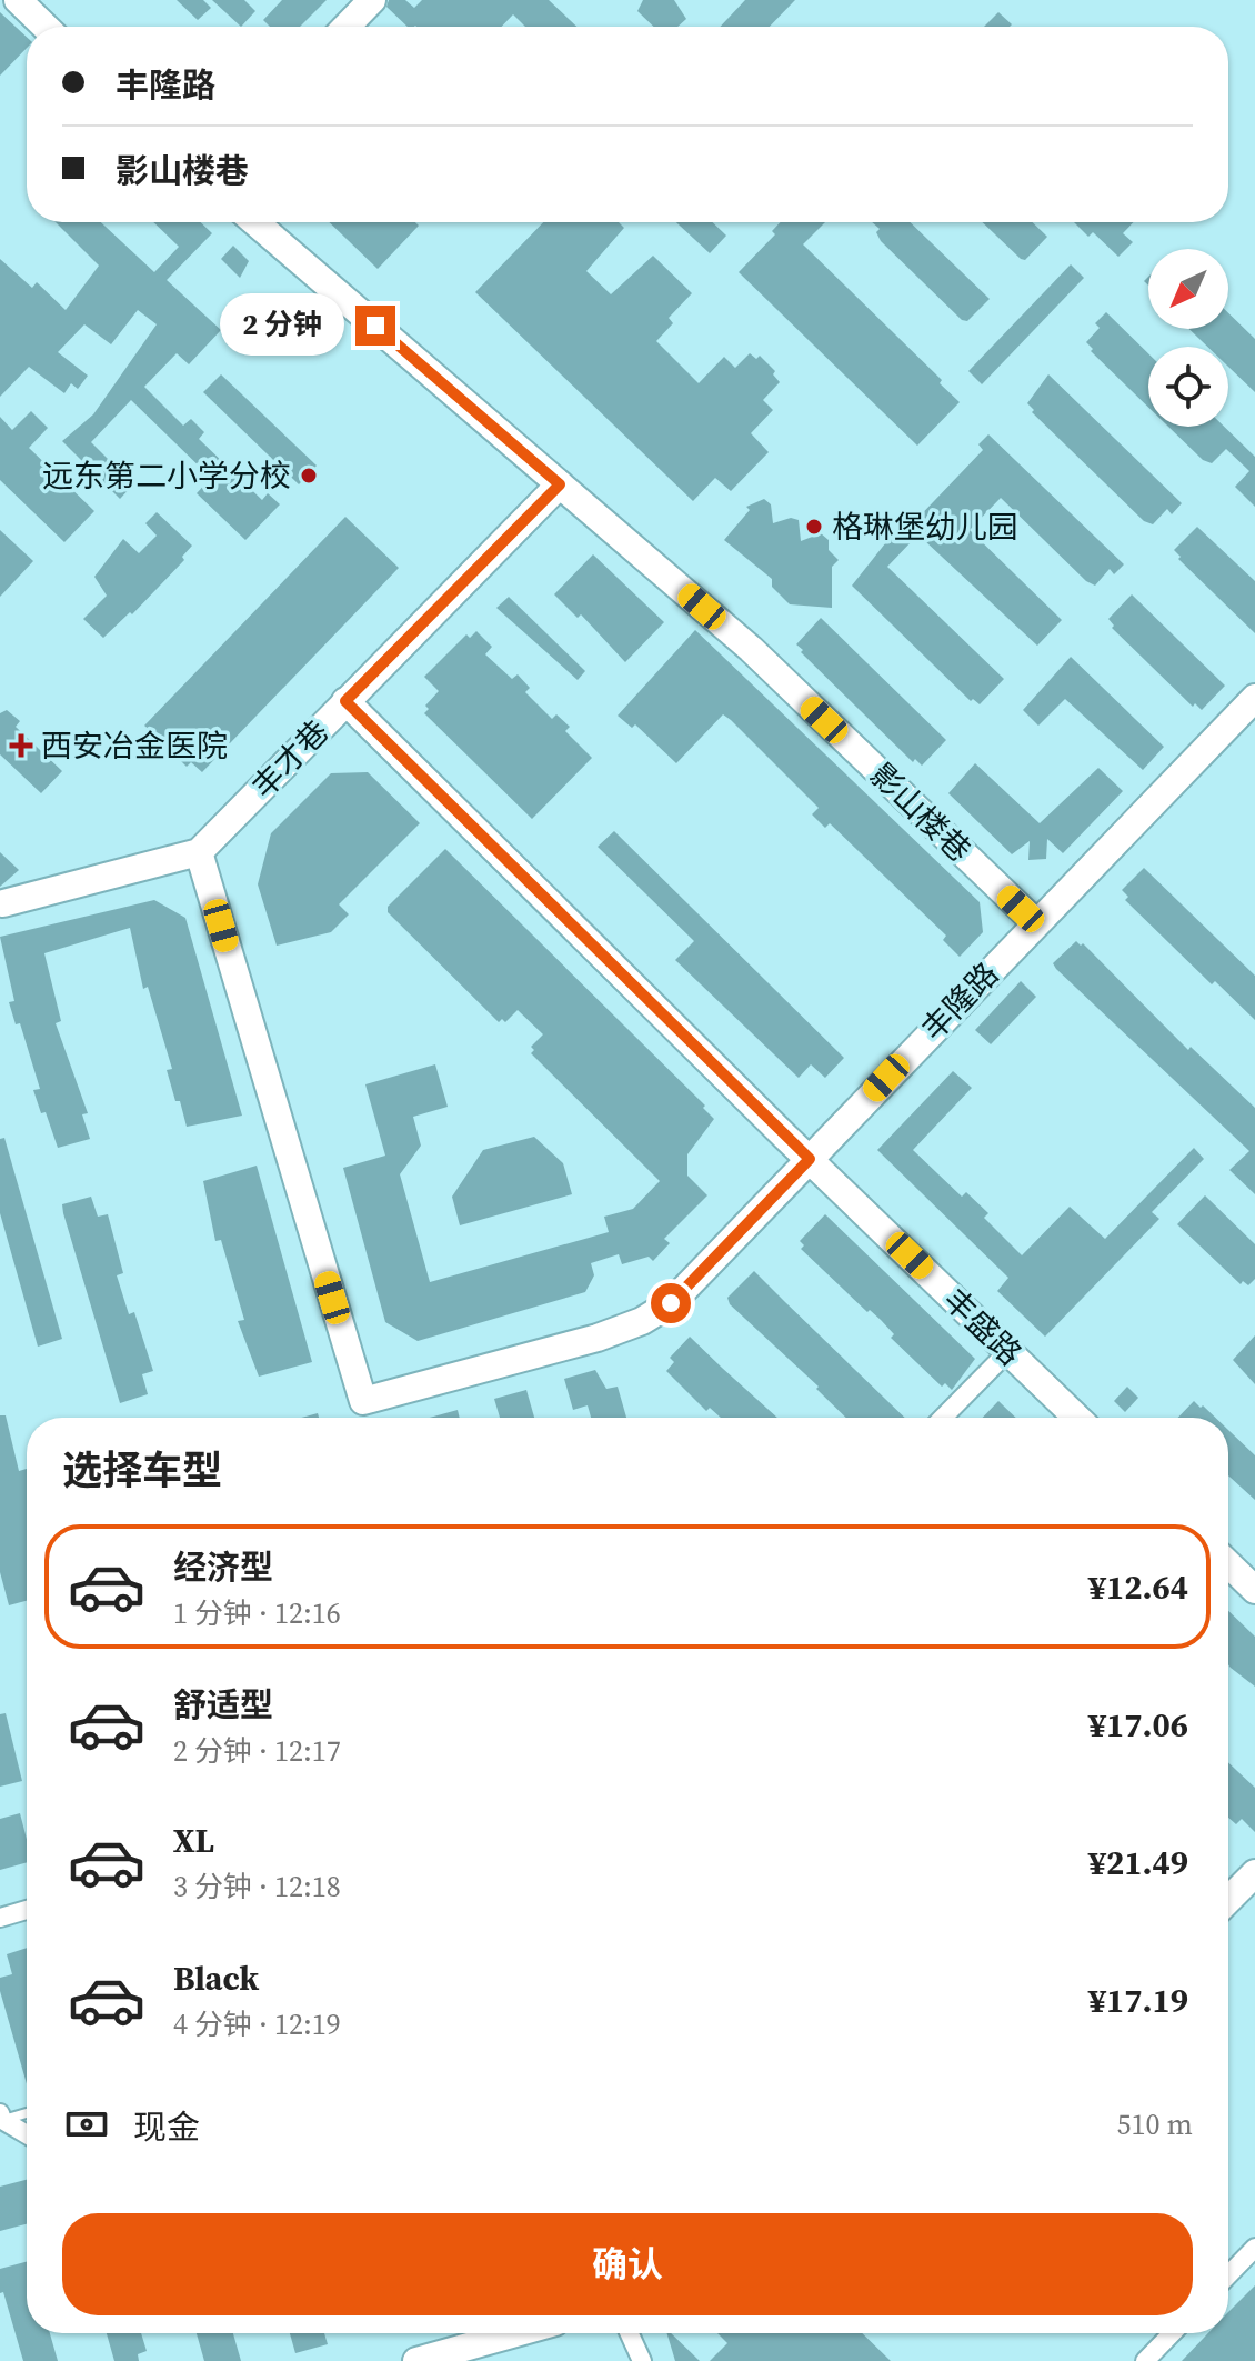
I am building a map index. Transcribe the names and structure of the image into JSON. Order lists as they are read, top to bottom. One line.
{"streets":{"street":["丰才巷","影山楼巷","丰隆路","丰盛路"]},"crossings":[["丰才巷","影山楼巷"],["丰才巷","丰隆路"],["丰才巷","丰盛路"],["影山楼巷","丰隆路"],["丰隆路","丰盛路"]],"places":{"other":["远东第二小学分校","格琳堡幼儿园"],"health":["西安冶金医院"]},"north":"bottom left","page":{"banner":["丰隆路","影山楼巷"],"bubble":"2 分钟","heading":"选择车型","list":[{"name":"经济型","note":"1 分钟 · 12:16","value":"¥12.64"},{"name":"舒适型","note":"2 分钟 · 12:17","value":"¥17.06"},{"name":"XL","note":"3 分钟 · 12:18","value":"¥21.49"},{"name":"Black","note":"4 分钟 · 12:19","value":"¥17.19"}],"pay":["现金","510 m"],"buttons":"确认"}}
